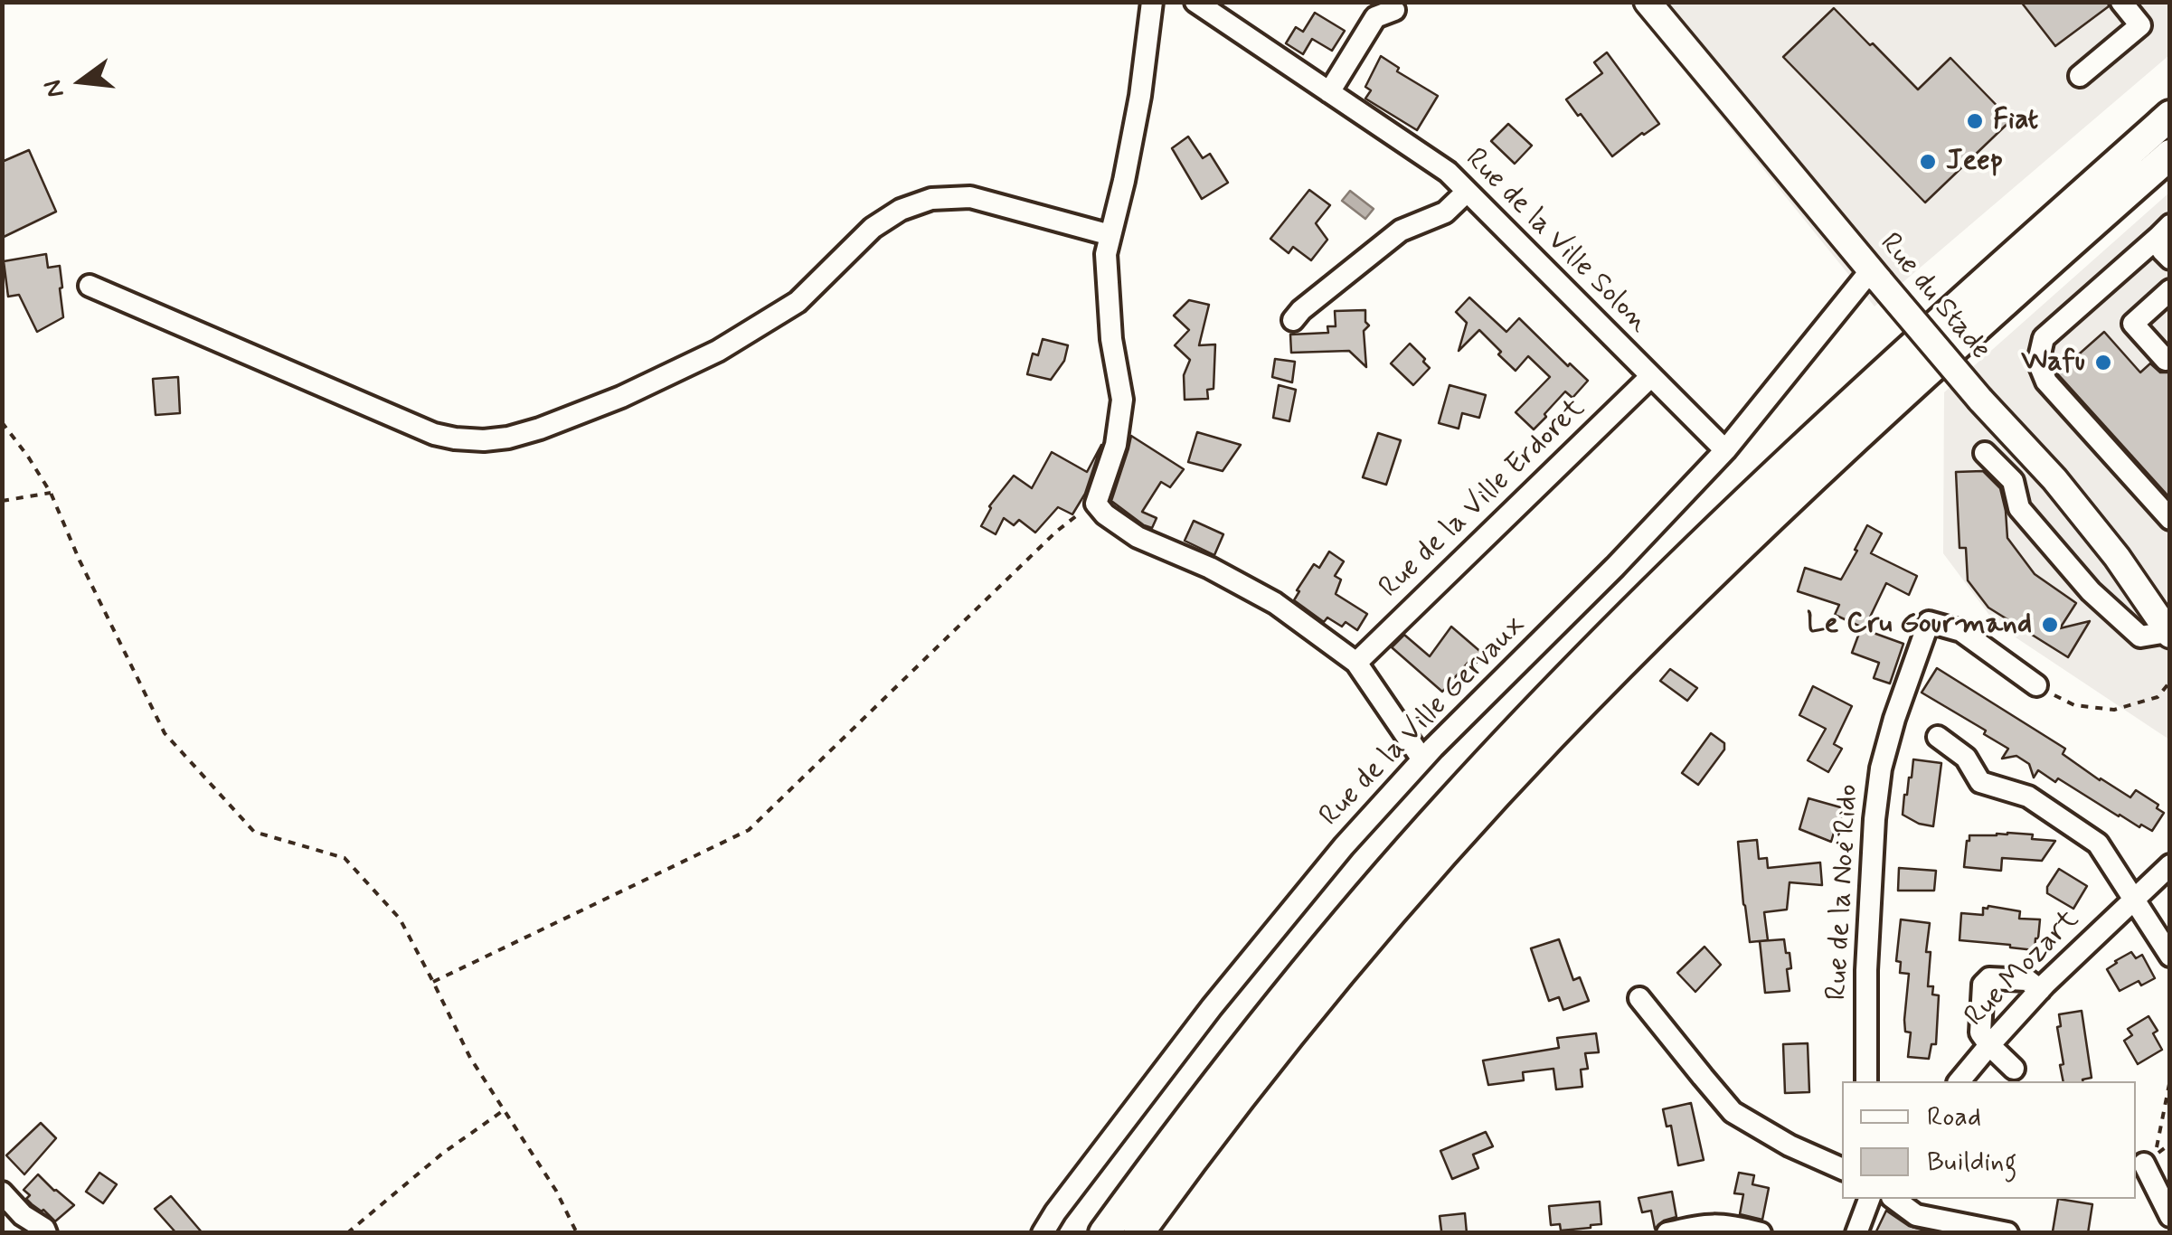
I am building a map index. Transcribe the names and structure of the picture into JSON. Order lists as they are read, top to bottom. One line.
{"streets":{"main road":["Rue du Stade"],"street":["Rue de la Ville Solon","Rue de la Ville Erdoret","Rue de la Ville Gervaux","Rue de la Noë Rido","Rue Mozart"]},"crossings":[["Rue de la Ville Solon","Rue de la Ville Erdoret"],["Rue de la Ville Solon","Rue de la Ville Gervaux"],["Rue du Stade","Rue de la Ville Gervaux"]],"places":["Fiat","Jeep","Wafu","Le Cru Gourmand"],"legend":["Road","Building"],"north":"left"}
